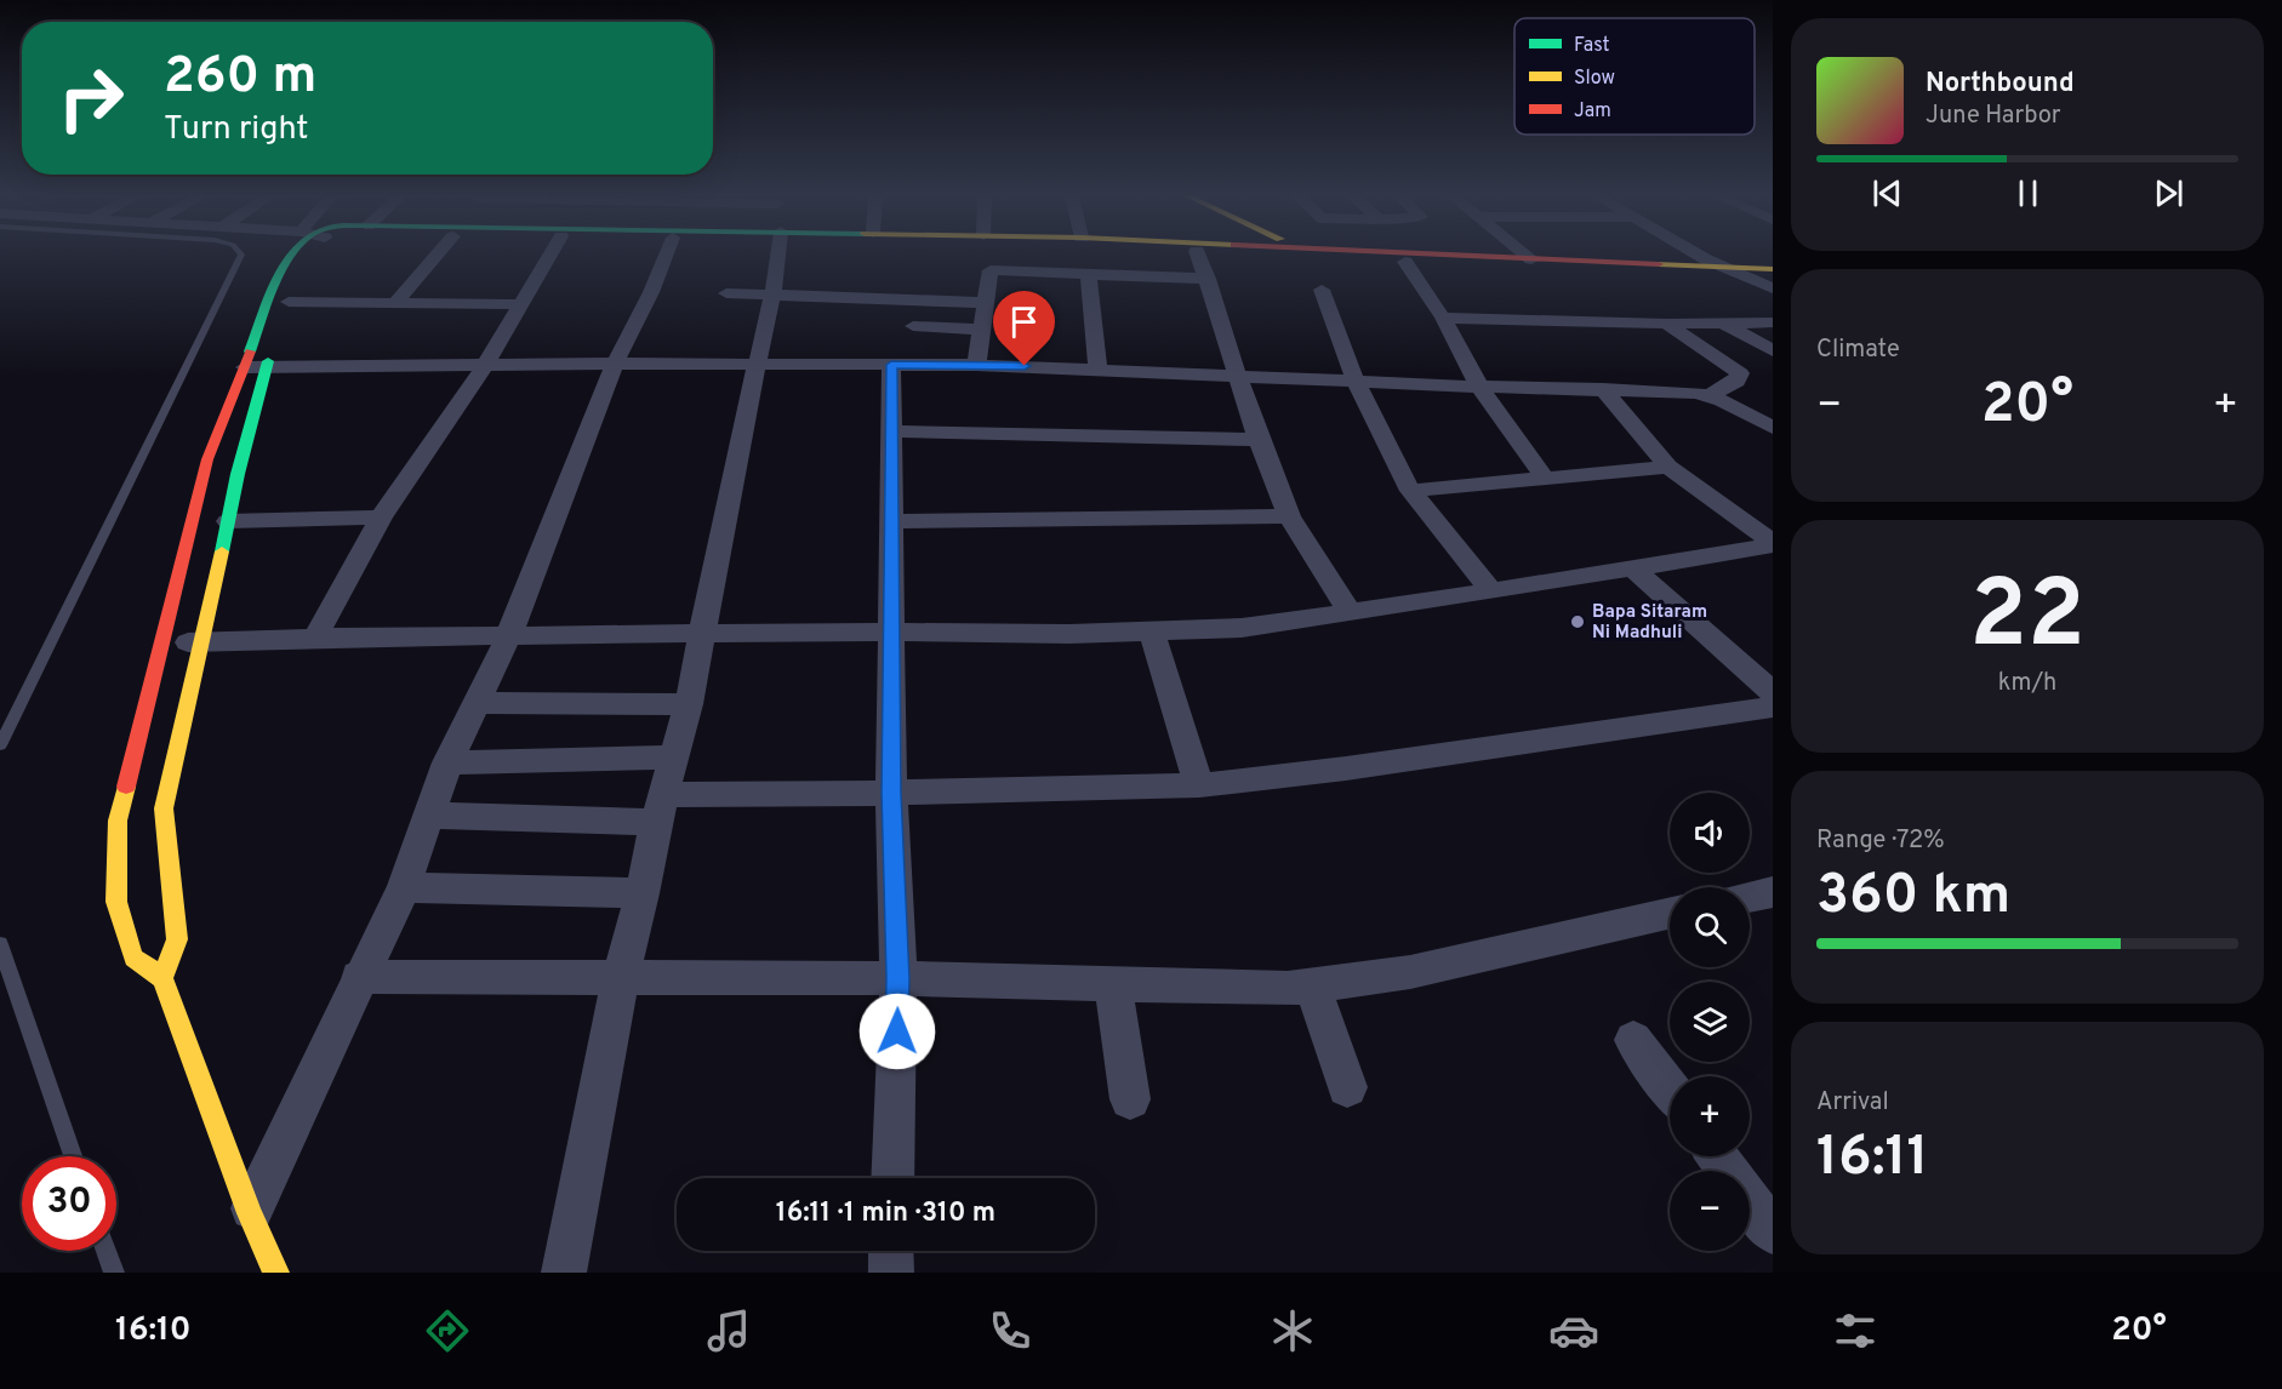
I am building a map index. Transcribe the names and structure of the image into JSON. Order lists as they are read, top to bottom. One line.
{"places":["Bapa Sitaram Ni Madhuli"],"legend":["Fast","Slow","Jam"],"page":{"turn":["260 m","Turn right"],"song":["Northbound","June Harbor"],"tile":["Climate",["22","km/h"],["Range · 72%","360 km"],["Arrival","16:11"]],"heat":["−","20°","+"],"map_buttons":["+","−"],"limit":"30","trip":"16:11 · 1 min · 310 m","tabs":["16:10","20°"]}}
